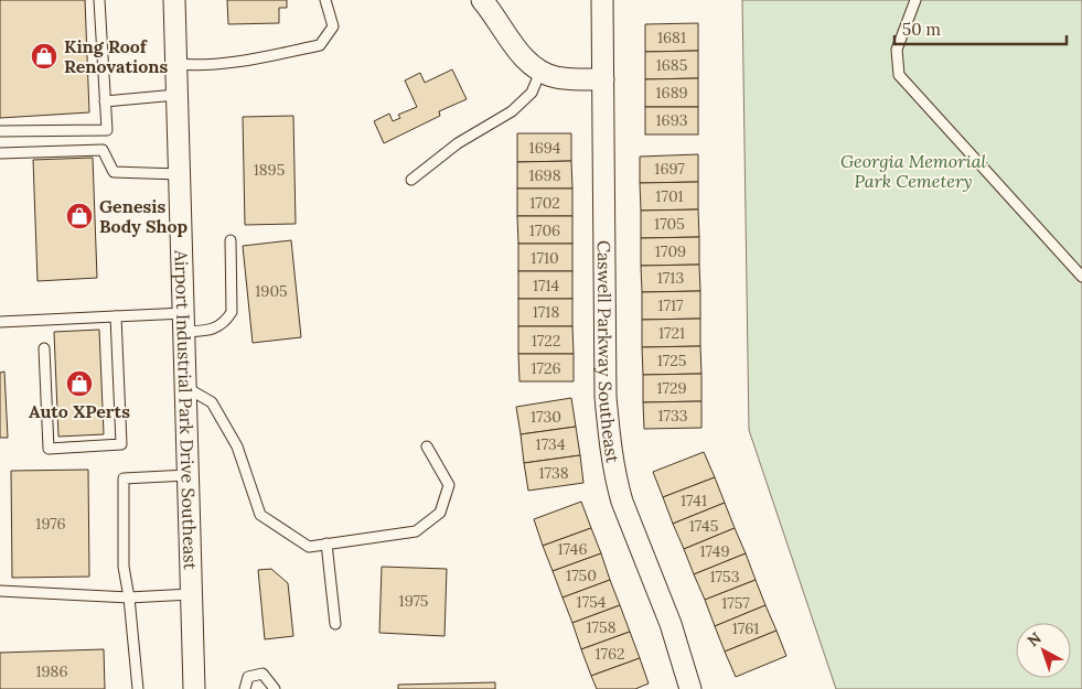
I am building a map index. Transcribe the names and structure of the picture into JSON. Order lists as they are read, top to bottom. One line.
{"streets":{"street":["Caswell Parkway Southeast","Airport Industrial Park Drive Southeast"]},"parks":["Georgia Memorial Park Cemetery"],"places":{"shop":["King Roof Renovations","Genesis Body Shop","Auto XPerts"]},"house_numbers":["1681","1685","1689","1693","1694","1697","1895","1698","1701","1702","1705","1706","1709","1710","1713","1714","1905","1717","1718","1721","1722","1725","1726","1729","1733","1730","1734","1738","1741","1976","1745","1746","1749","1750","1753","1975","1754","1757","1758","1761","1762","1986"],"scale_bar":"50 m","north":"top left"}
